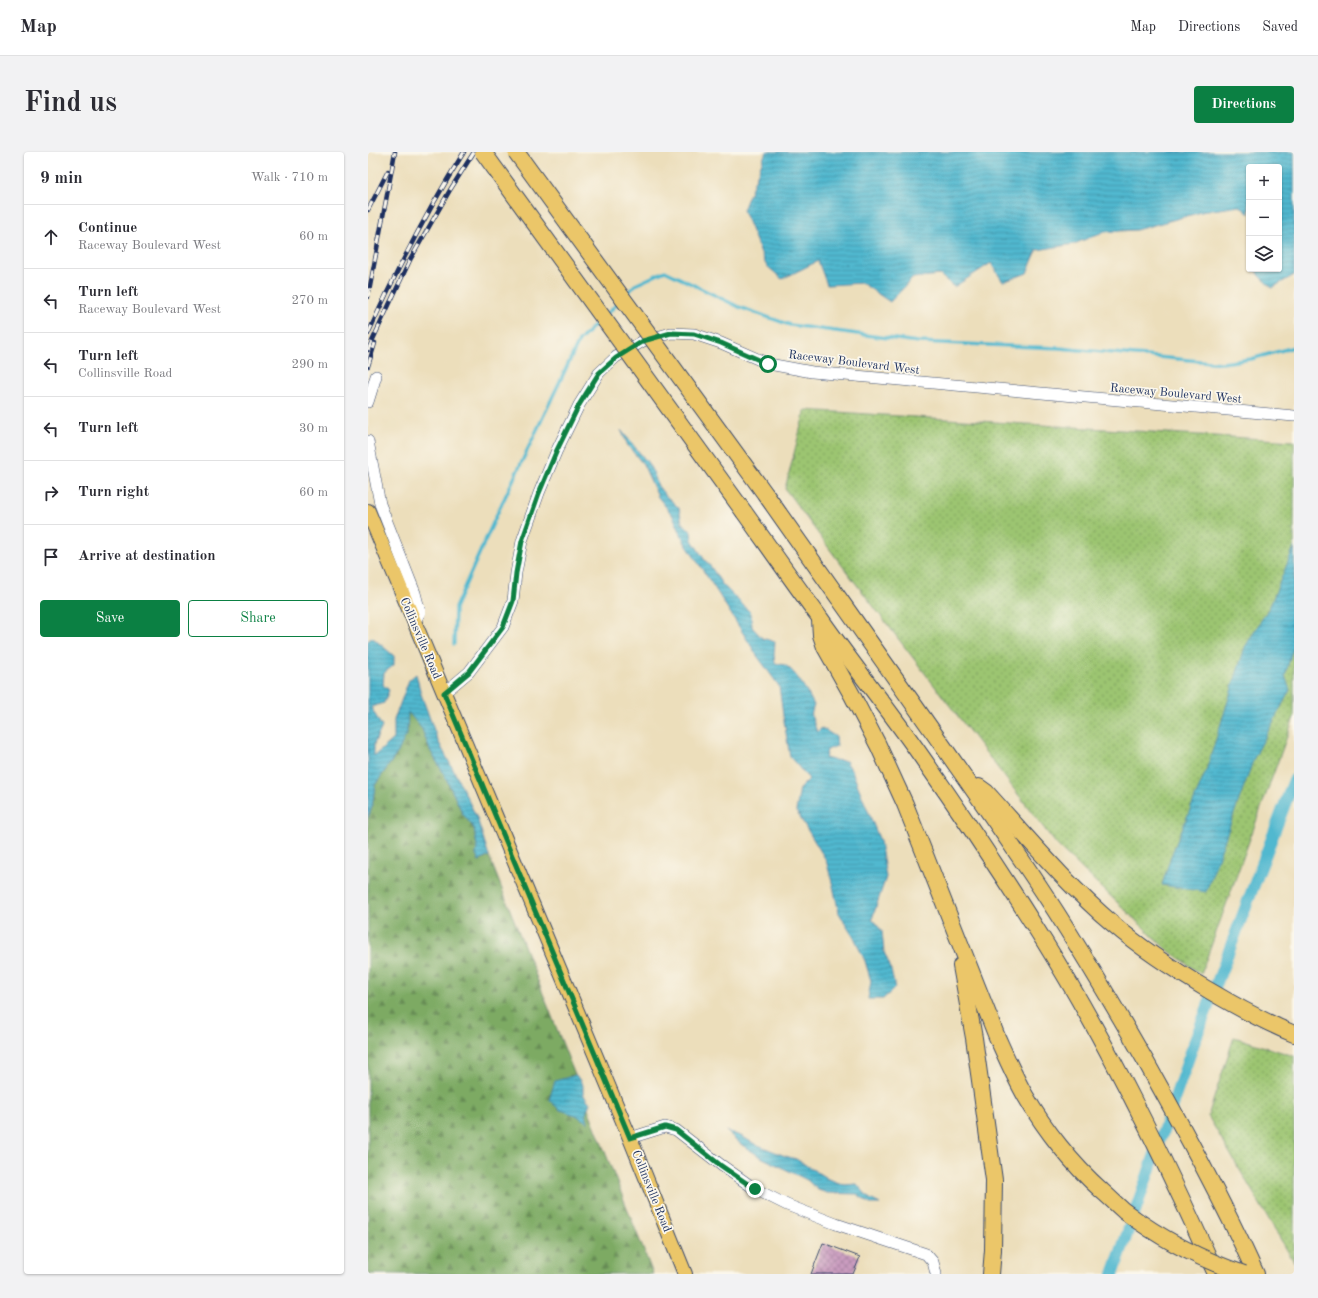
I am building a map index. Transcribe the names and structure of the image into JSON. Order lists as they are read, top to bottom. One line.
{"streets":{"main road":["Collinsville Road"],"street":["Raceway Boulevard West"]},"crossings":[["Raceway Boulevard West","Collinsville Road"]],"page":{"header":"Map","nav":["Map","Directions","Saved"],"buttons":["Directions",["Save","Share"]],"title":"Find us","heading":["9 min","Walk · 710 m"],"map_buttons":["+","−"],"list":[["Continue","Raceway Boulevard West","60 m"],["Turn left","Raceway Boulevard West","270 m"],["Turn left","Collinsville Road","290 m"],["Turn left","30 m"],["Turn right","60 m"],"Arrive at destination"]}}
